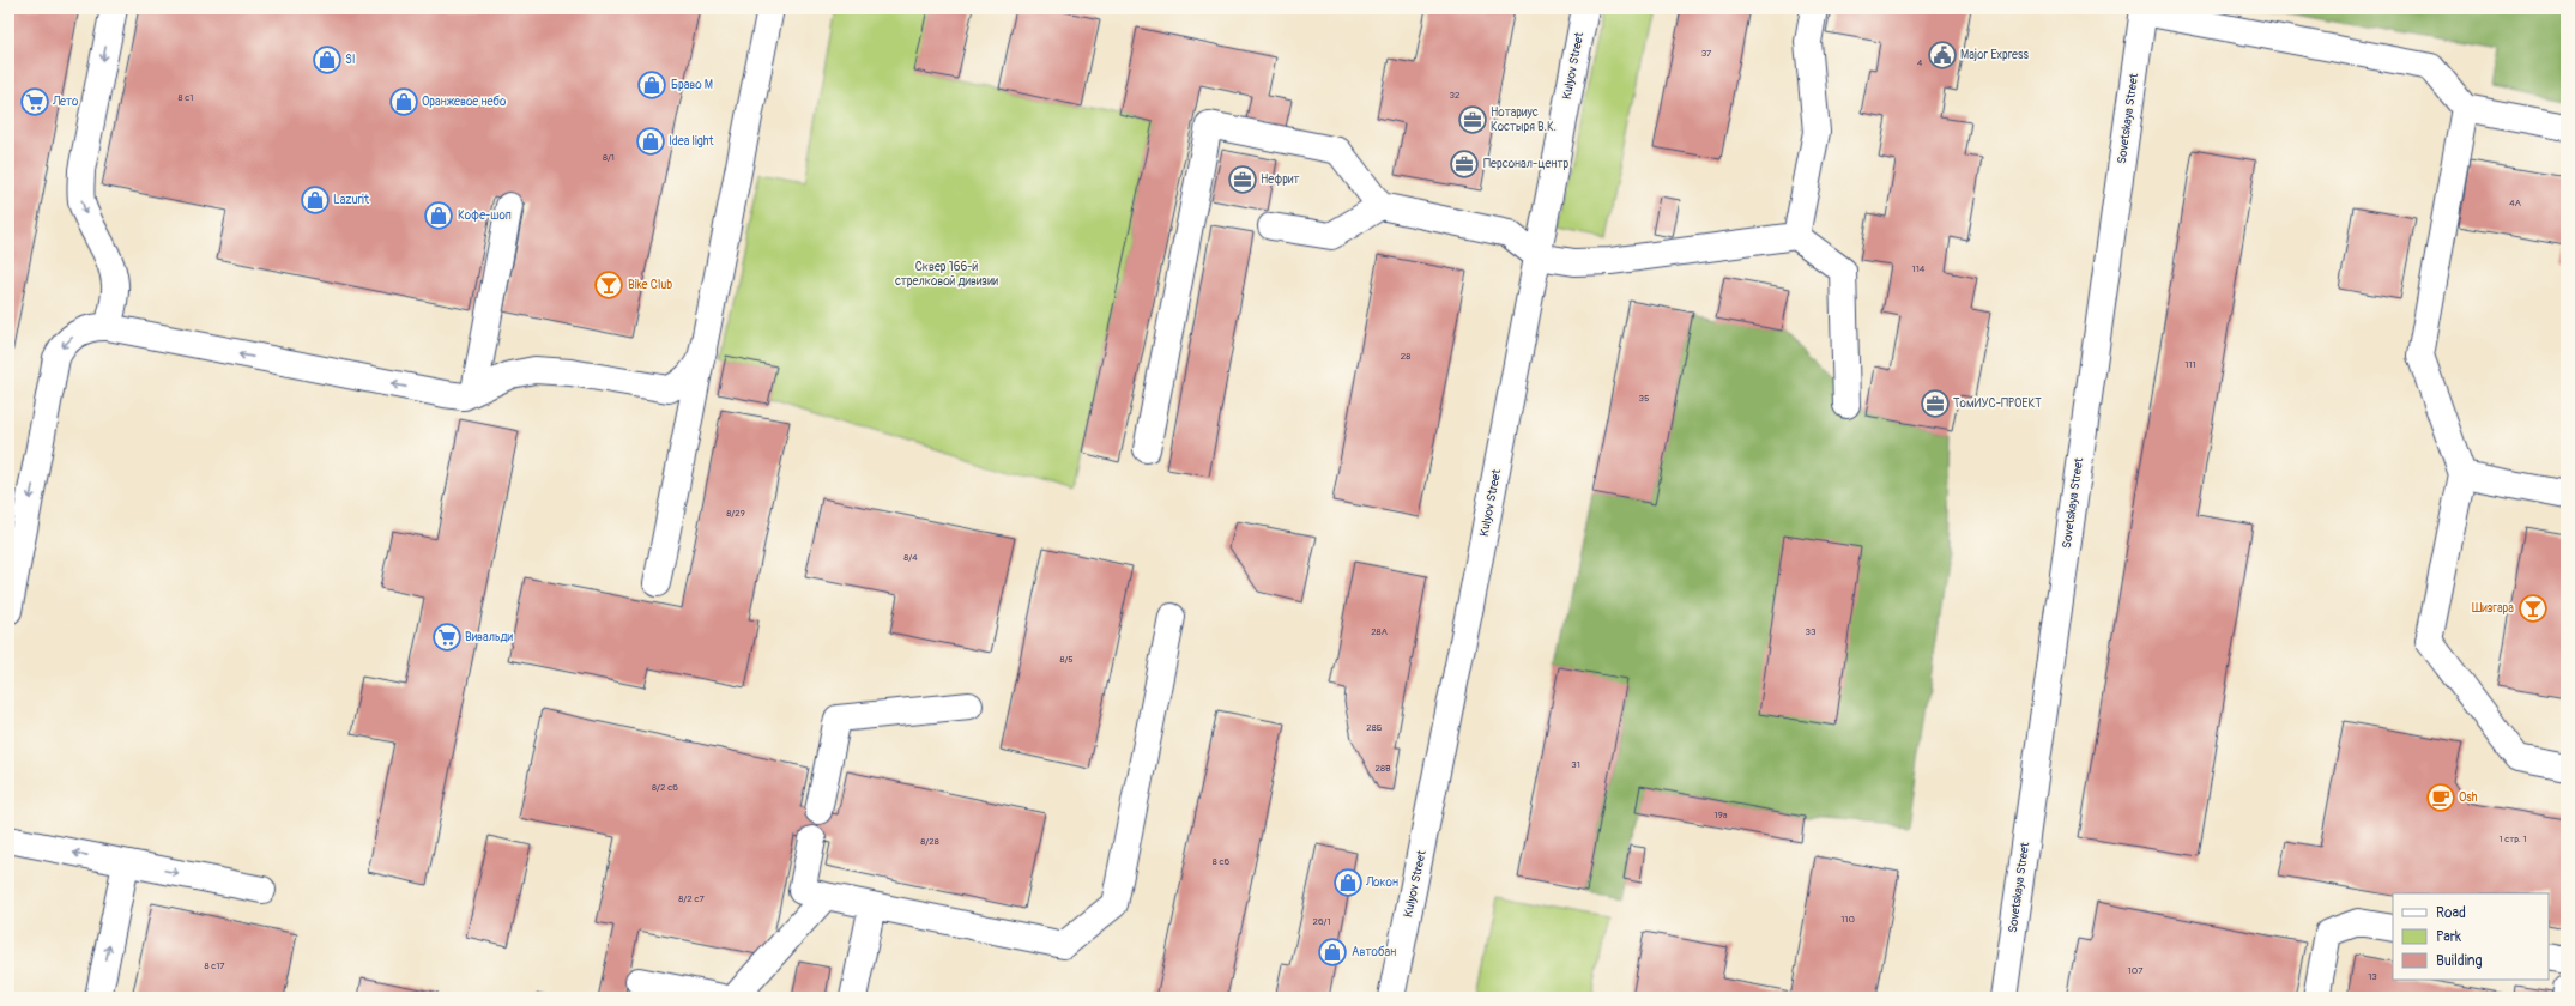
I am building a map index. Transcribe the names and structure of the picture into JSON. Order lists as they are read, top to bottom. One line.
{"streets":{"street":["Kulyov Street","Sovetskaya Street"]},"parks":["Сквер 166-й стрелковой дивизии"],"places":{"public building":["Major Express"],"shop":["SI","Браво М","Оранжевое небо","Idea light","Lazurit","Кофе-шоп","Локон","Автобан"],"supermarket":["Лето","Вивальди"],"office":["Нотариус Костыря В.К.","Персонал-центр","Нефрит","ТомИУС-ПРОЕКТ"],"bar":["Bike Club","Шизгара"],"cafe":["Osh"]},"house_numbers":["37","4","32","8 с1","8/1","4А","114","28","111","35","8/29","8/4","28А","33","8/5","28Б","31","28В","8/2 с6","19а","1 стр. 1","8/28","8 с6","8/2 с7","110","26/1","8 с17","107","13"],"legend":["Road","Park","Building"]}
